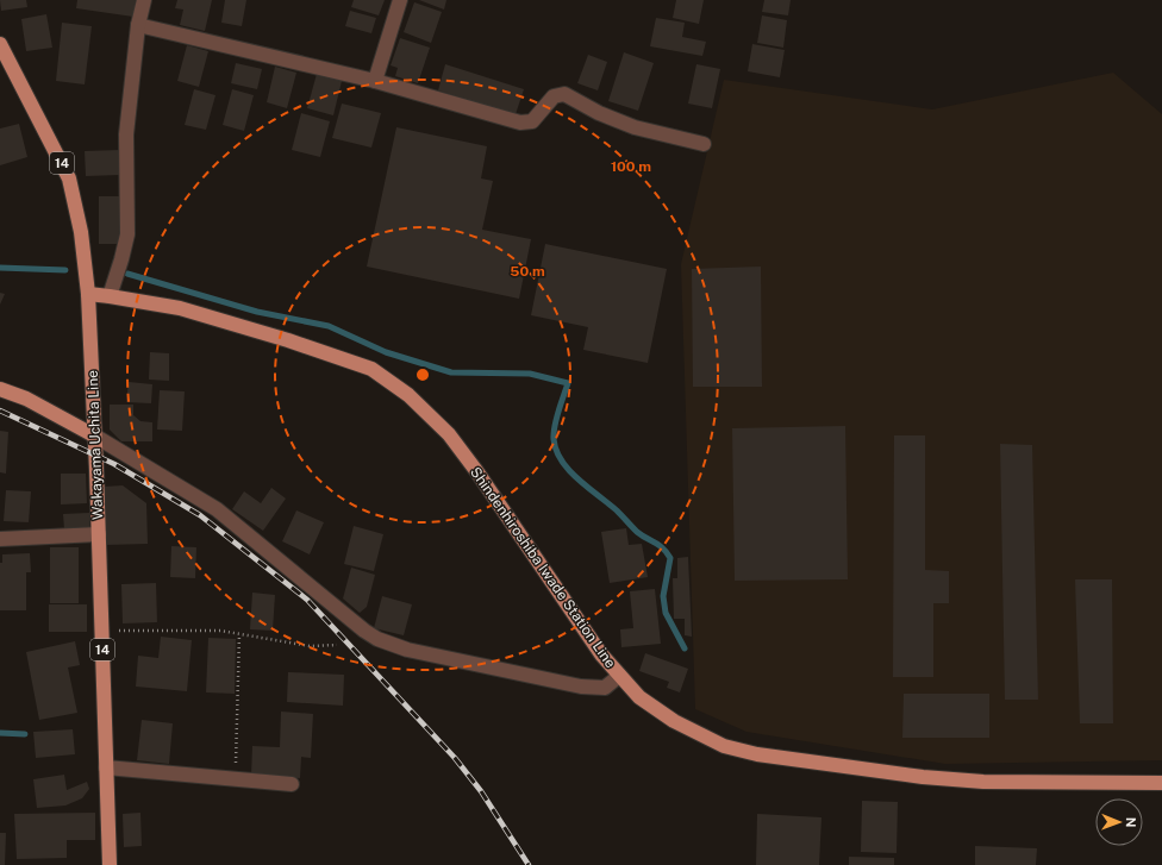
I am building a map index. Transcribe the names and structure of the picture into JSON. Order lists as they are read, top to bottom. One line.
{"streets":{"main road":["14","Wakayama Uchita Line","Shindenhiroshiba Iwade Station Line"]},"crossings":[["Wakayama Uchita Line","Shindenhiroshiba Iwade Station Line"]],"north":"right","rings":["100 m","50 m"]}
